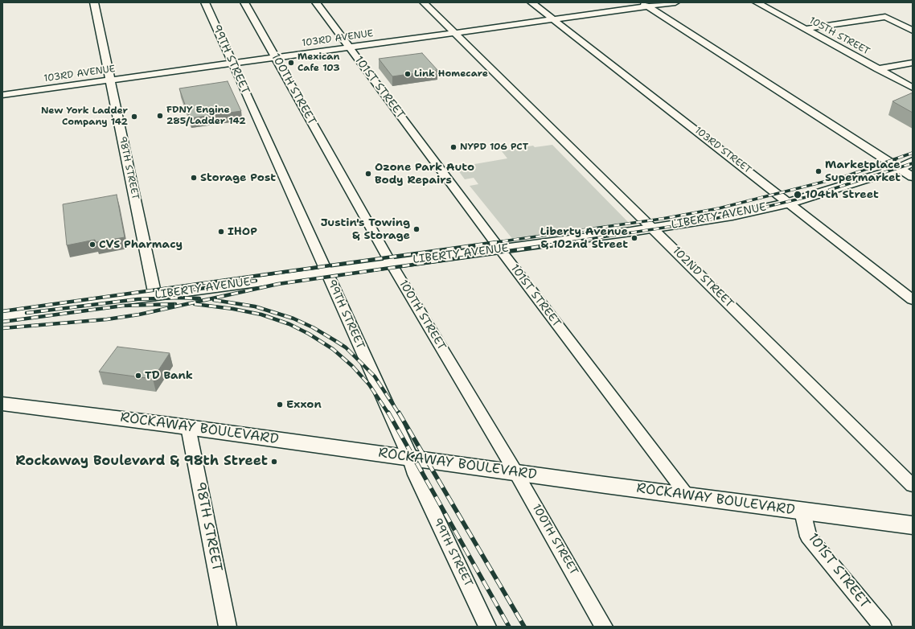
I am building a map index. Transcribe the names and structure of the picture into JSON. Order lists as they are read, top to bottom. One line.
{"streets":{"main road":["ROCKAWAY BOULEVARD"],"street":["105TH STREET","103RD AVENUE","99TH STREET","101ST STREET","100TH STREET","103RD STREET","98TH STREET","LIBERTY AVENUE","102ND STREET"]},"crossings":[["103RD AVENUE","99TH STREET"],["103RD AVENUE","101ST STREET"],["103RD AVENUE","100TH STREET"],["103RD AVENUE","103RD STREET"],["103RD AVENUE","98TH STREET"],["103RD AVENUE","102ND STREET"],["99TH STREET","LIBERTY AVENUE"],["99TH STREET","ROCKAWAY BOULEVARD"],["101ST STREET","LIBERTY AVENUE"],["101ST STREET","ROCKAWAY BOULEVARD"],["100TH STREET","LIBERTY AVENUE"],["100TH STREET","ROCKAWAY BOULEVARD"],["103RD STREET","LIBERTY AVENUE"],["98TH STREET","LIBERTY AVENUE"],["98TH STREET","ROCKAWAY BOULEVARD"],["LIBERTY AVENUE","102ND STREET"]],"places":["Mexican Cafe 103","Link Homecare","FDNY Engine 285/Ladder 142","New York Ladder Company 142","NYPD 106 PCT","Marketplace Supermarket","Ozone Park Auto Body Repairs","Storage Post","104th Street","Justin's Towing & Storage","IHOP","Liberty Avenue & 102nd Street","CVS Pharmacy","TD Bank","Exxon","Rockaway Boulevard & 98th Street"]}
